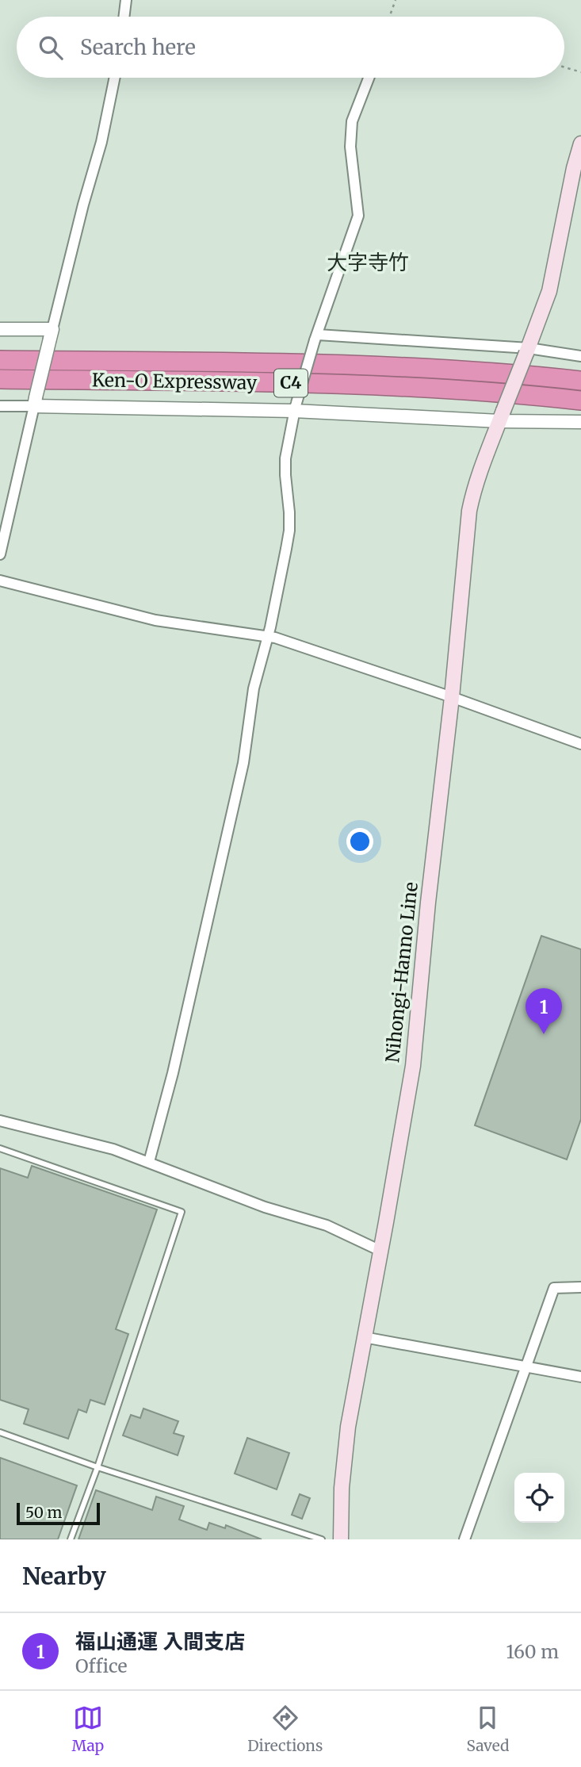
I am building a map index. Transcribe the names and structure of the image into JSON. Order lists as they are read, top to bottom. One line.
{"streets":{"highway":["Ken-O Expressway","C4"],"main road":["Nihongi-Hanno Line"]},"districts":["大字寺竹"],"scale_bar":"50 m","page":{"search":"Search here","pins":"1","scale":"50 m","heading":"Nearby","list":[{"mark":"1","name":"福山通運 入間支店","note":"Office","value":"160 m"}],"nav":["Map","Directions","Saved"]}}
